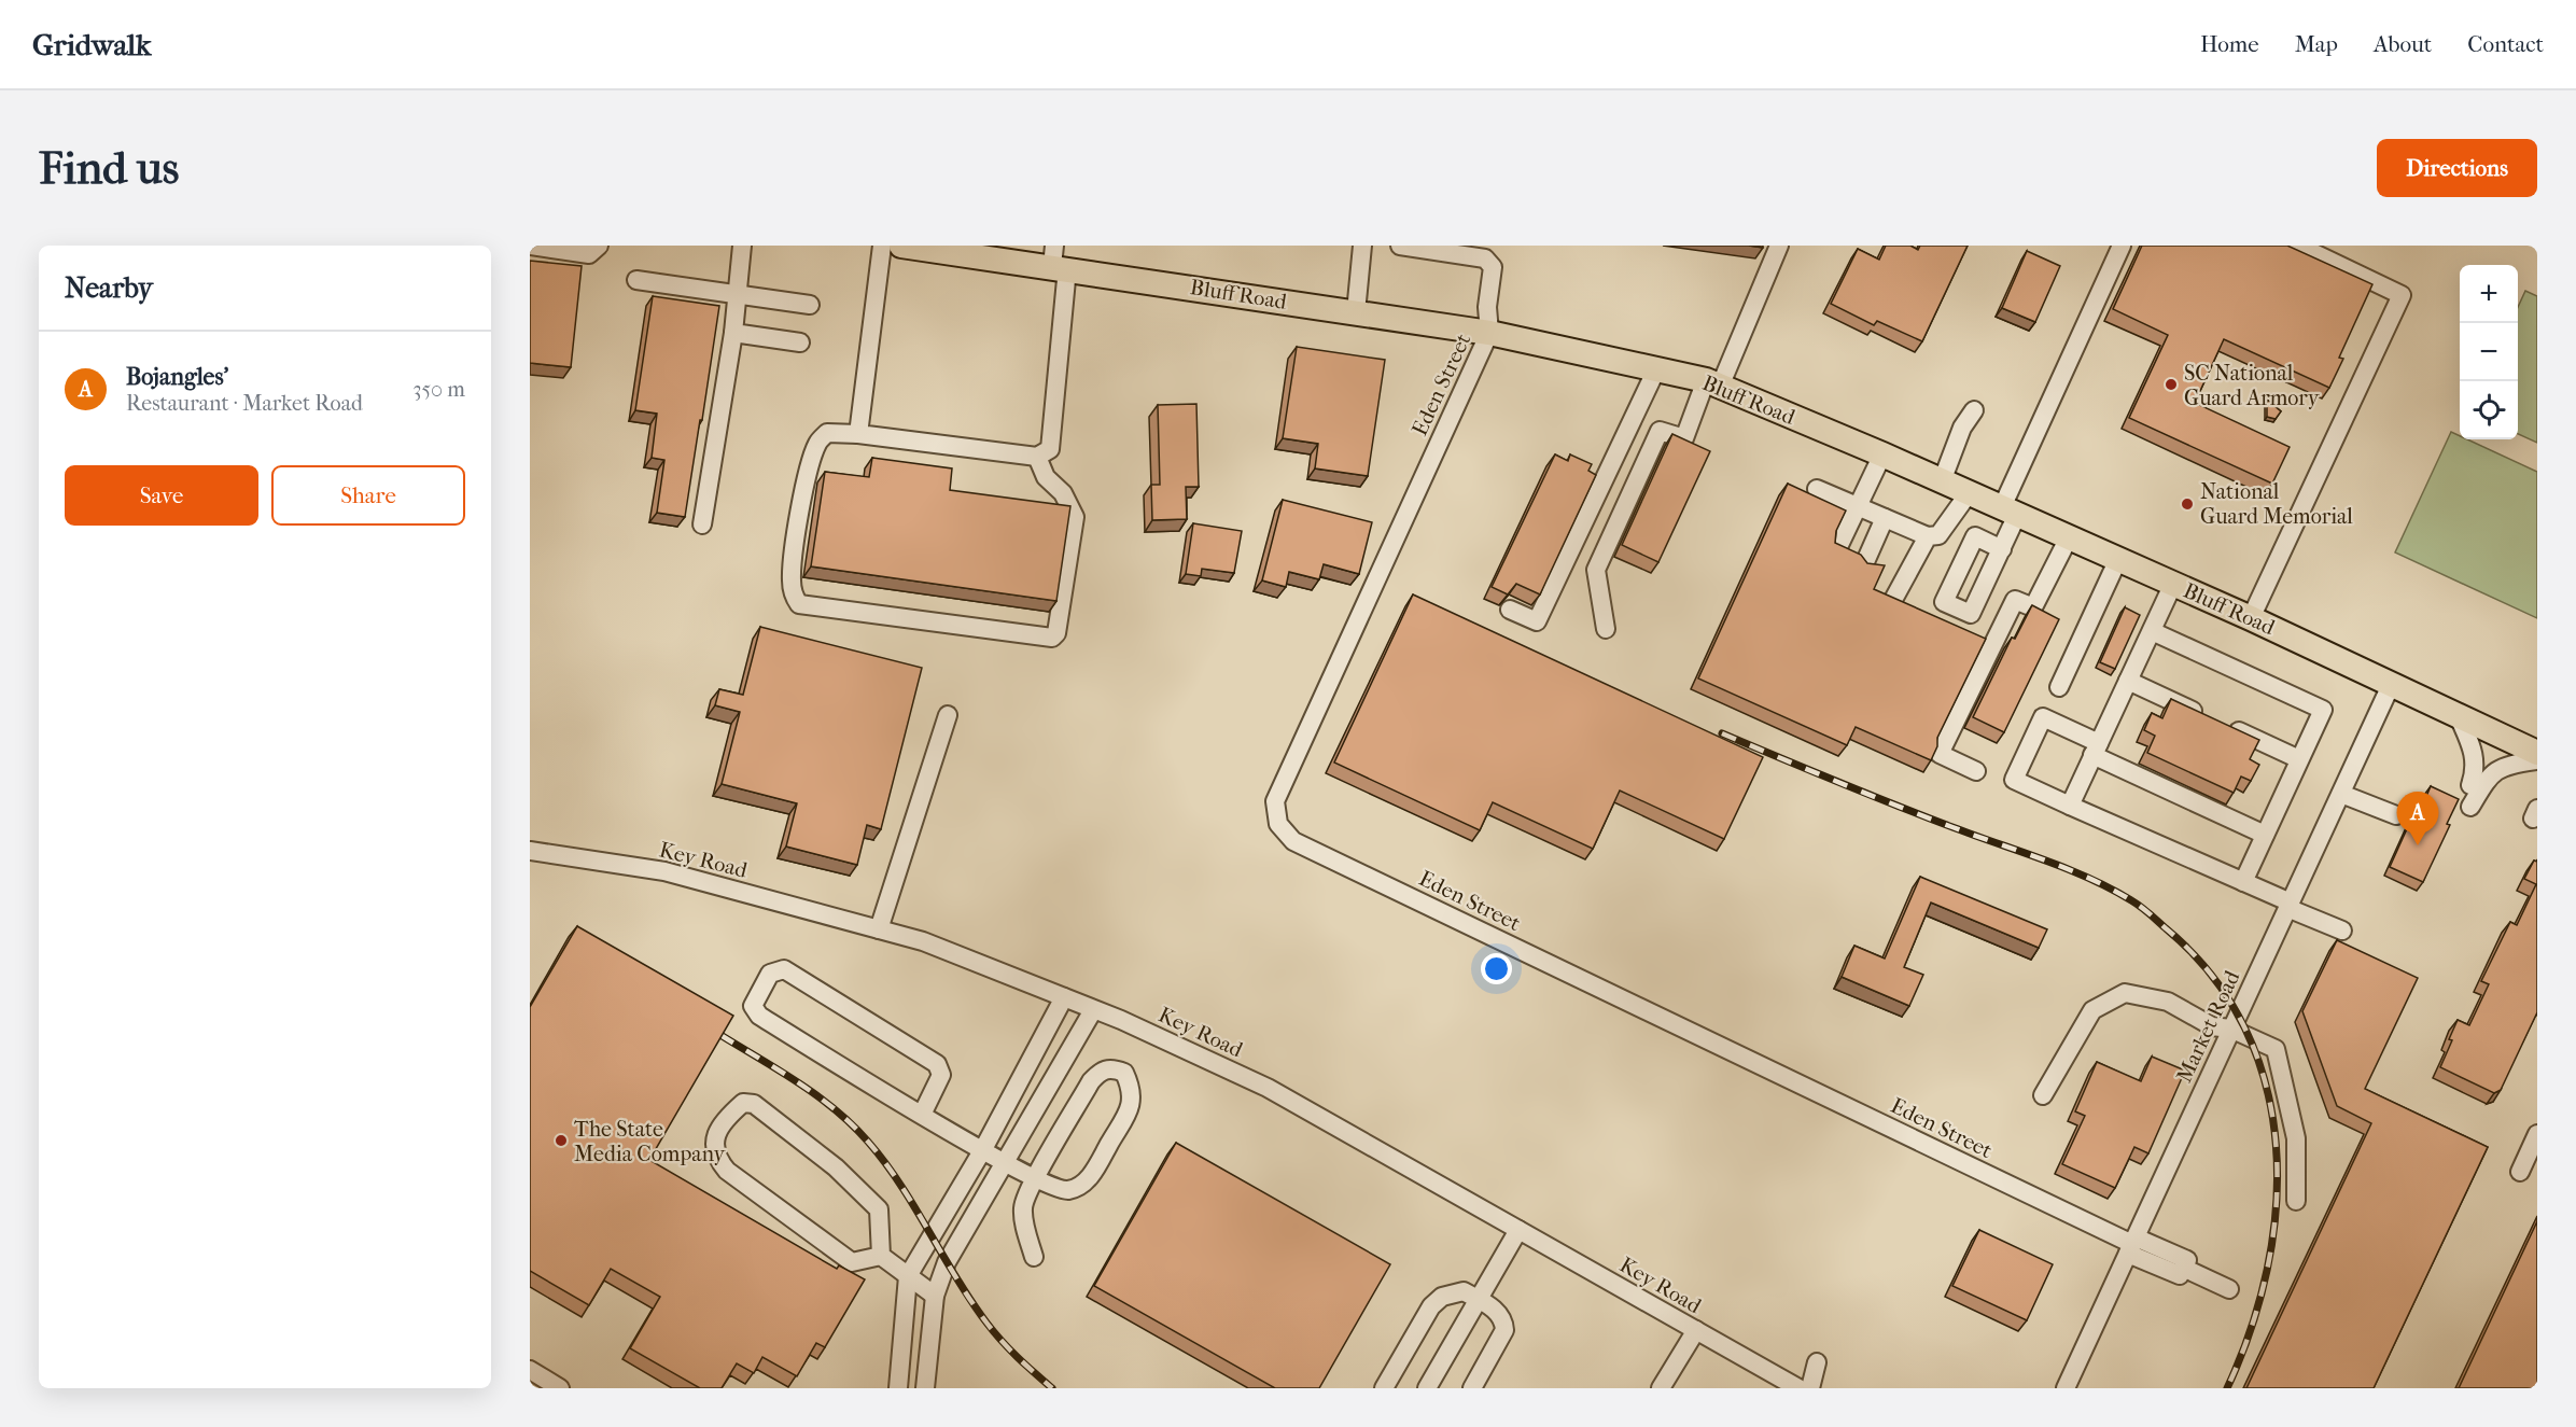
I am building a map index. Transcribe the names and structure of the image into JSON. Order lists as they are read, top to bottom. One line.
{"streets":{"main road":["Bluff Road"],"street":["Eden Street","Key Road","Market Road"]},"crossings":[["Bluff Road","Eden Street"],["Bluff Road","Market Road"],["Eden Street","Market Road"]],"places":["SC National Guard Armory","National Guard Memorial","The State Media Company"],"page":{"header":"Gridwalk","nav":["Home","Map","About","Contact"],"buttons":["Directions",["Save","Share"]],"title":"Find us","heading":"Nearby","map_buttons":["+","−"],"list":[{"mark":"A","name":"Bojangles'","note":"Restaurant · Market Road","value":"350 m"}],"pins":"A"}}
